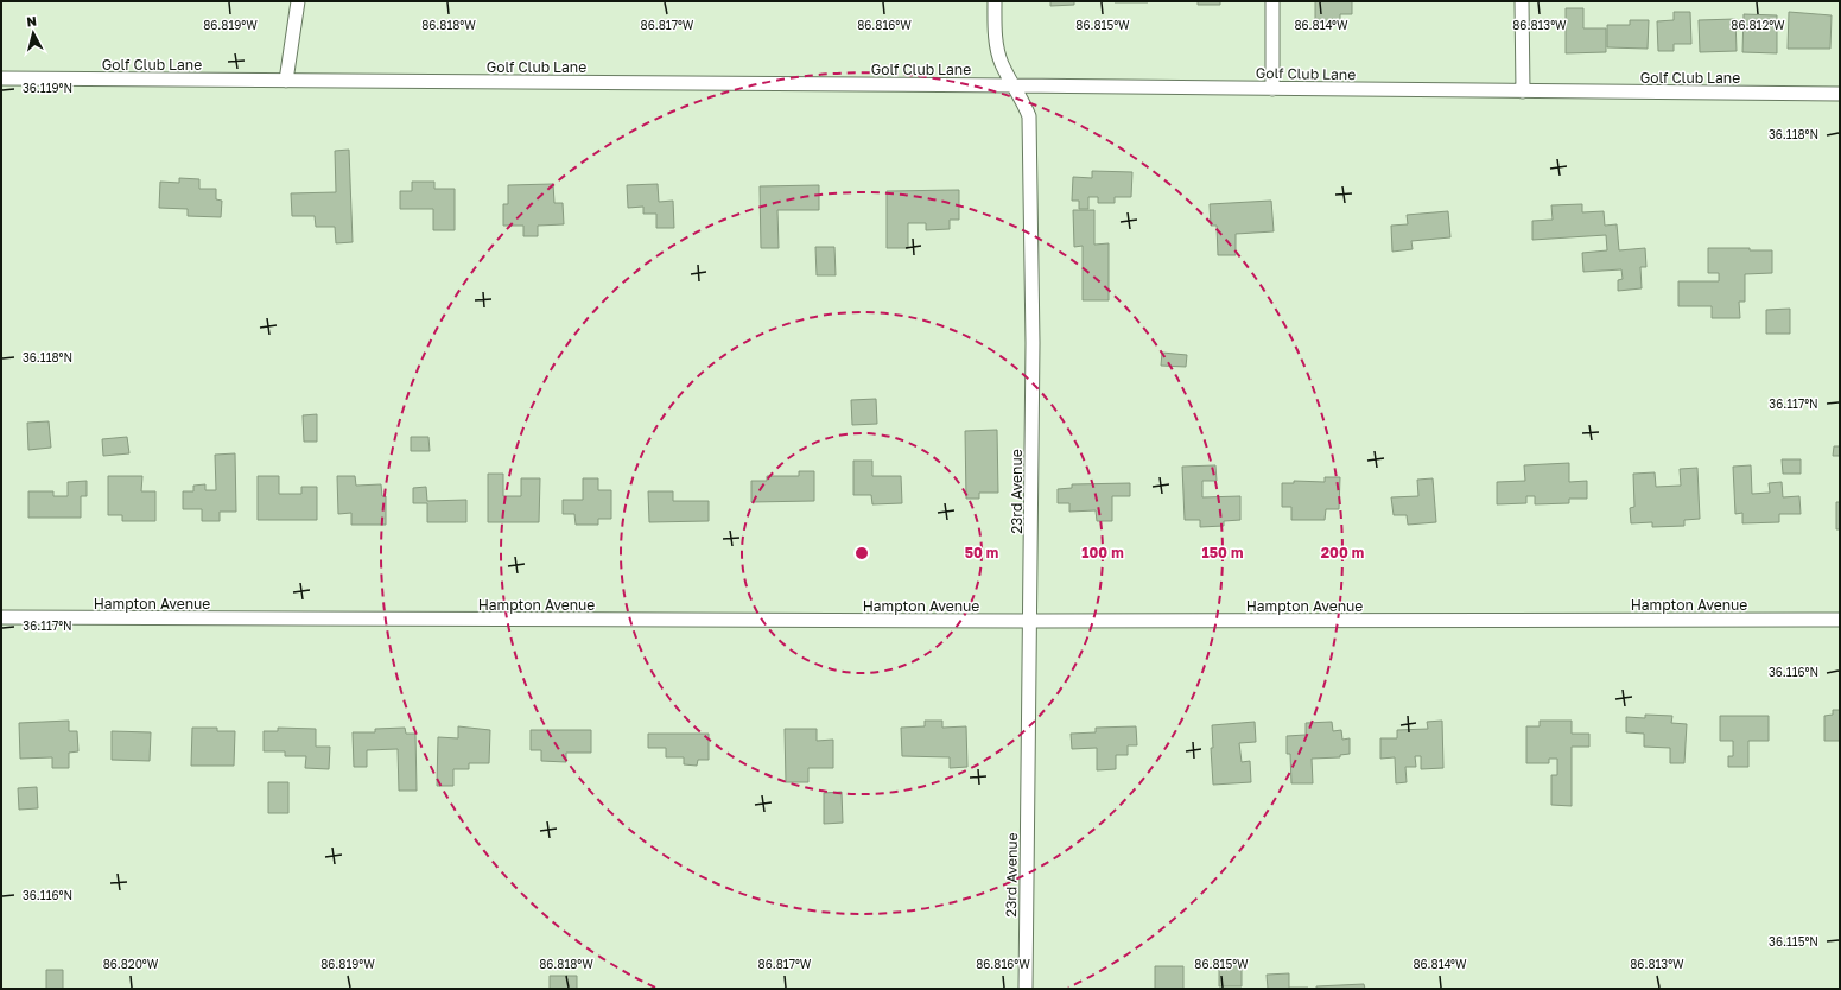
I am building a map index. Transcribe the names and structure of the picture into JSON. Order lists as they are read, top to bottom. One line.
{"streets":{"street":["Golf Club Lane","23rd Avenue","Hampton Avenue"]},"crossings":[["Golf Club Lane","23rd Avenue"],["23rd Avenue","Hampton Avenue"]],"north":"top","coordinates":["86.819°W","86.818°W","86.817°W","86.816°W","86.815°W","86.814°W","86.813°W","86.812°W","36.119°N","36.118°N","36.117°N","36.116°N","36.115°N","86.820°W"],"rings":["50 m","100 m","150 m","200 m"]}
